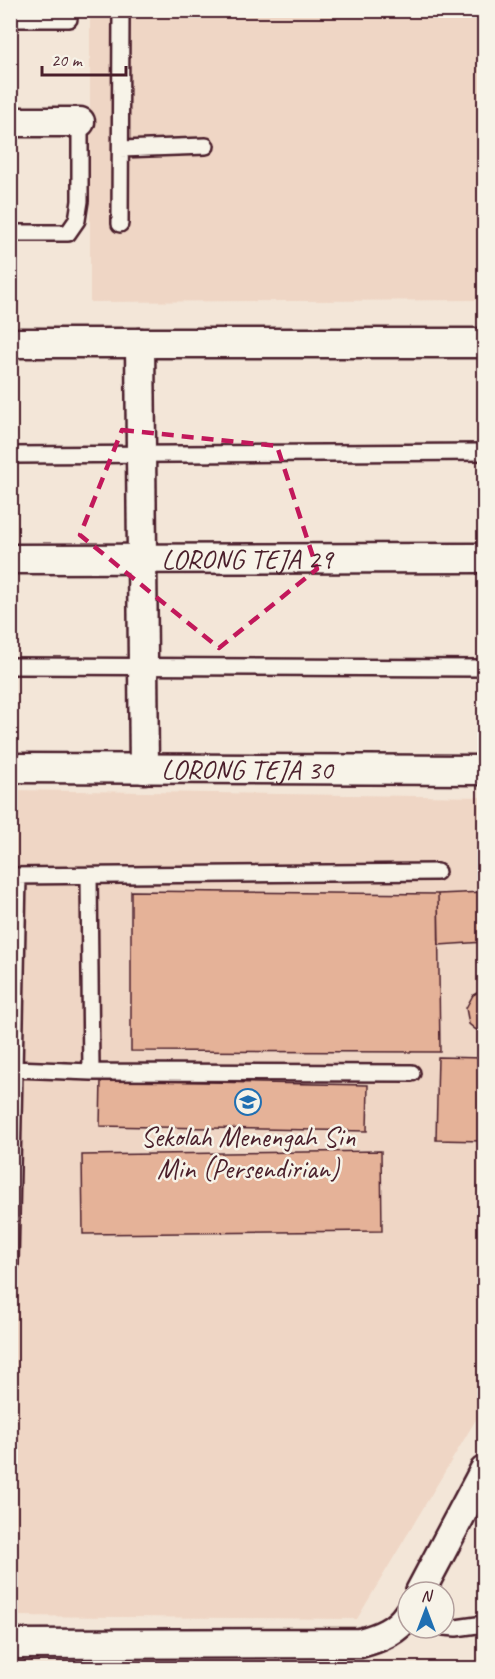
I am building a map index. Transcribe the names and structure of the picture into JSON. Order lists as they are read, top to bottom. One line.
{"streets":{"street":["LORONG TEJA 29","LORONG TEJA 30"]},"places":{"school or university":["Sekolah Menengah Sin Min (Persendirian)"]},"scale_bar":"20 m","north":"top"}
